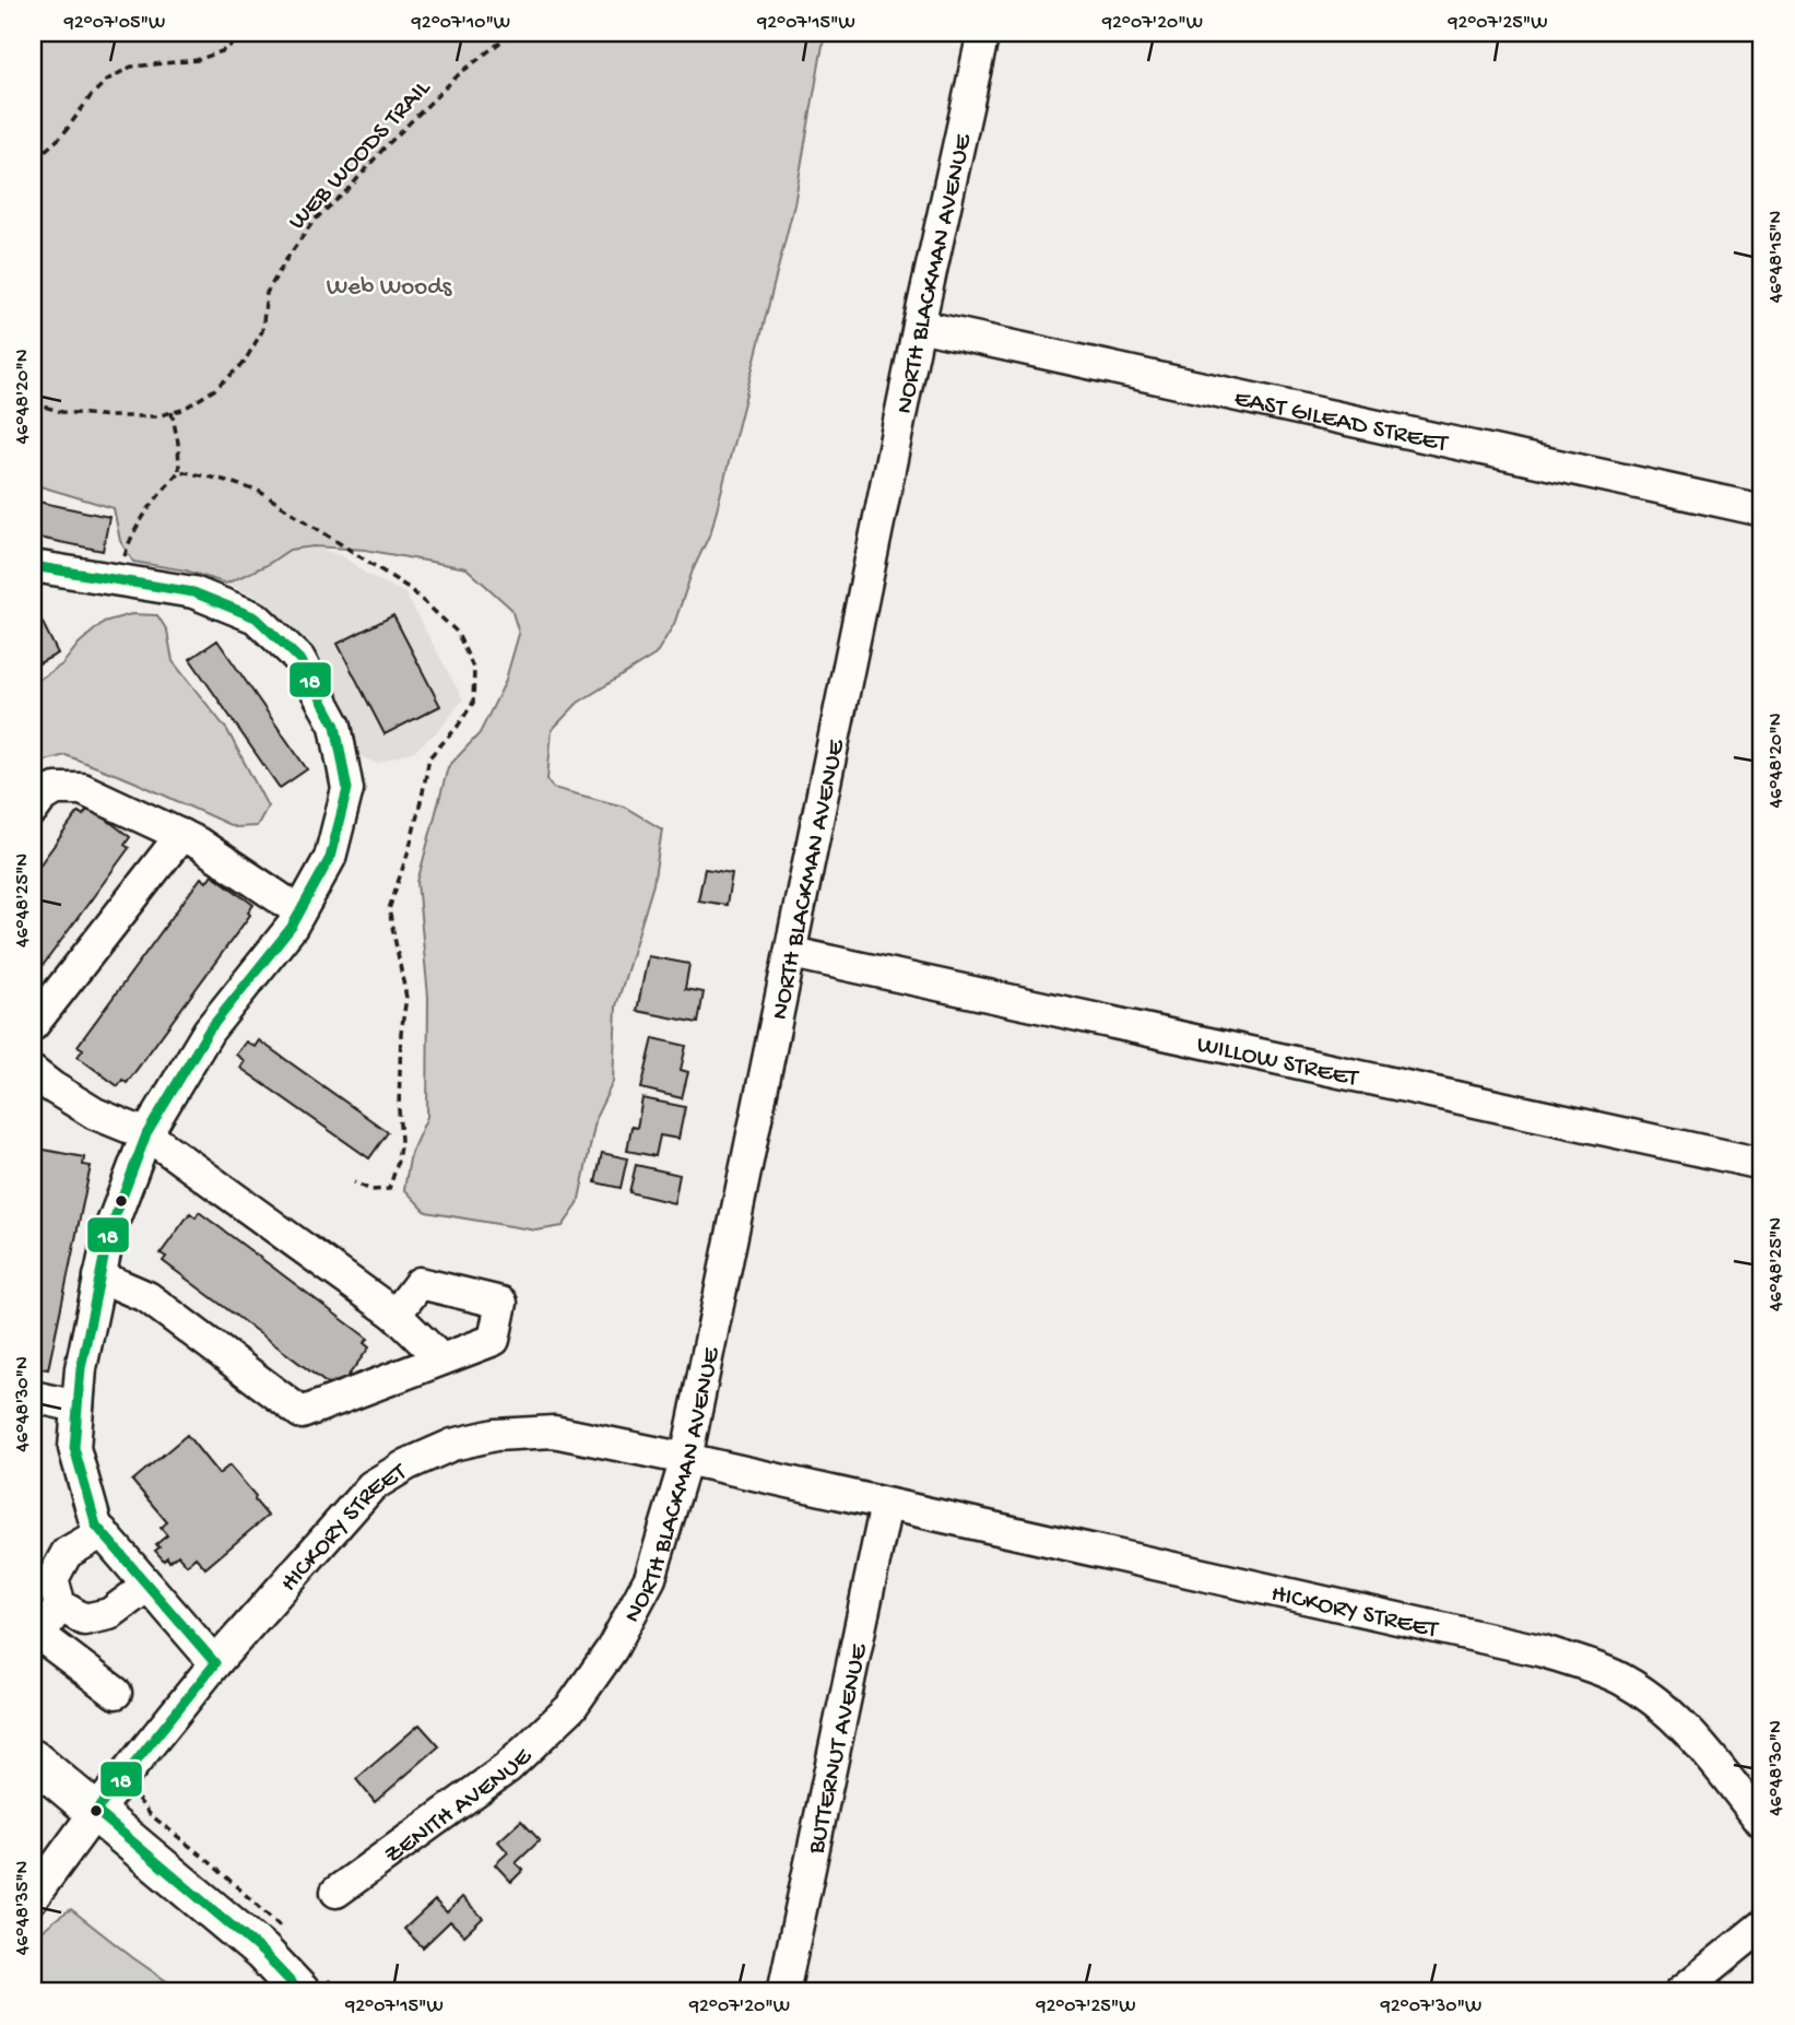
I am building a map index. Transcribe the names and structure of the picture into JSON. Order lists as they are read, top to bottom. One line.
{"streets":{"street":["NORTH BLACKMAN AVENUE","EAST GILEAD STREET","WILLOW STREET","HICKORY STREET","BUTTERNUT AVENUE","ZENITH AVENUE"],"path":["WEB WOODS TRAIL"]},"crossings":[["NORTH BLACKMAN AVENUE","EAST GILEAD STREET"],["NORTH BLACKMAN AVENUE","WILLOW STREET"],["NORTH BLACKMAN AVENUE","HICKORY STREET"],["NORTH BLACKMAN AVENUE","ZENITH AVENUE"],["HICKORY STREET","BUTTERNUT AVENUE"]],"parks":["Web Woods"],"lines":["transit line 18"],"coordinates":["92°07'05\"W","92°07'10\"W","92°07'15\"W","92°07'20\"W","92°07'25\"W","46°48'15\"N","46°48'20\"N","46°48'25\"N","46°48'30\"N","46°48'35\"N","92°07'30\"W"]}
